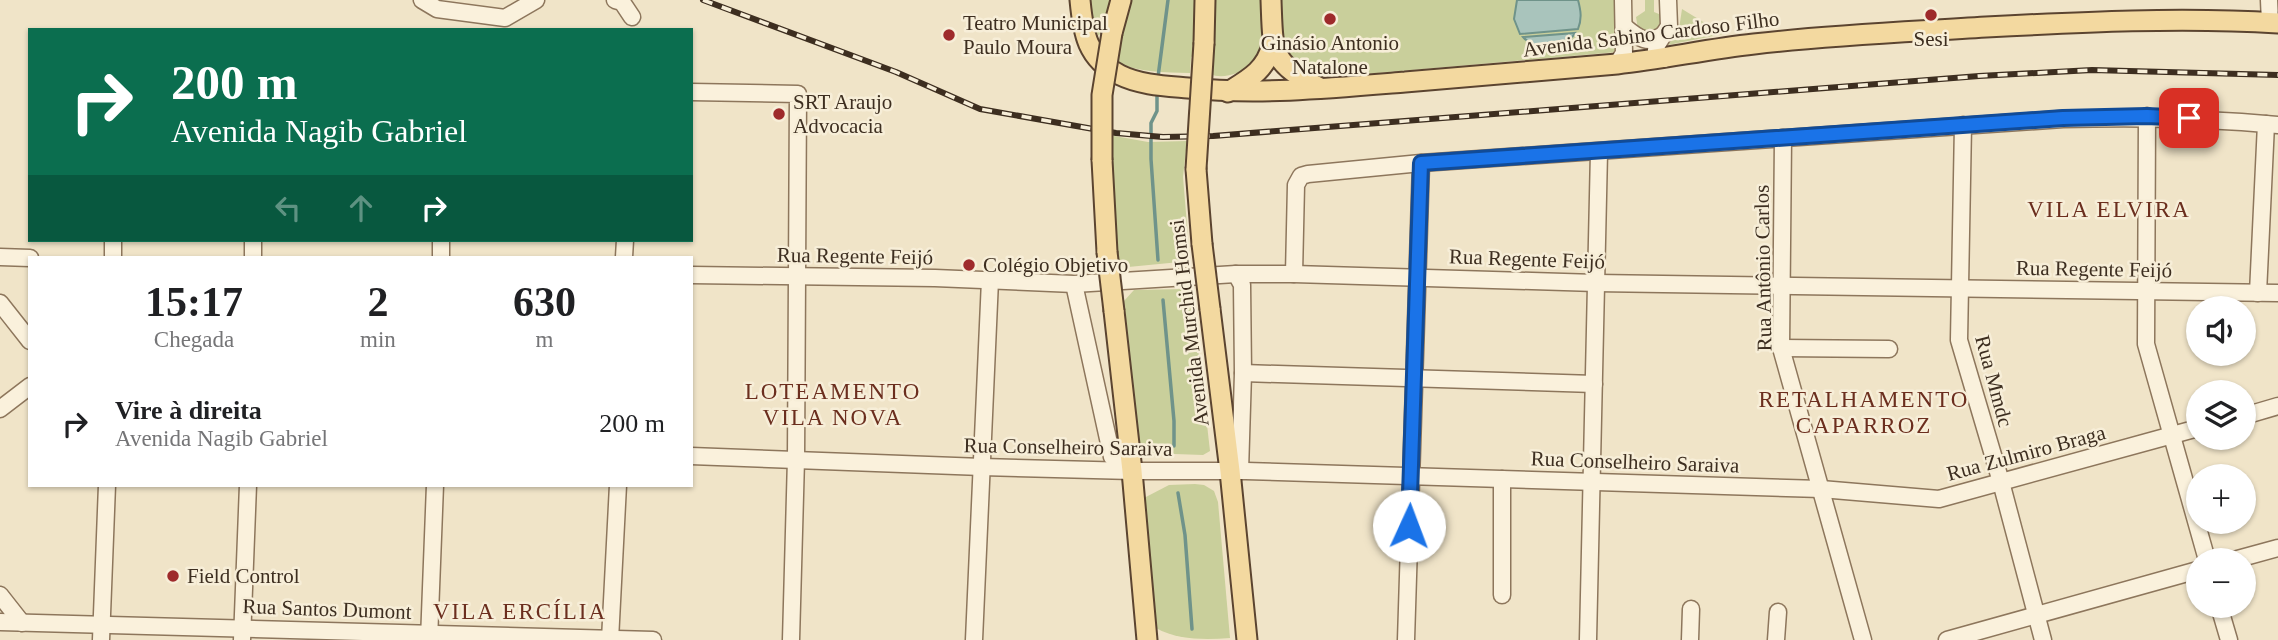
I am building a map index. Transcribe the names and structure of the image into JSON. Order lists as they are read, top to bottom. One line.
{"streets":{"main road":["Avenida Sabino Cardoso Filho","Avenida Murchid Homsi"],"street":["Rua Regente Feijó","Rua Antônio Carlos","Rua Mmdc","Rua Conselheiro Saraiva","Rua Zulmiro Braga","Rua Santos Dumont"]},"crossings":[["Rua Regente Feijó","Rua Antônio Carlos"],["Rua Regente Feijó","Rua Mmdc"],["Rua Antônio Carlos","Rua Conselheiro Saraiva"],["Rua Antônio Carlos","Rua Zulmiro Braga"],["Avenida Murchid Homsi","Rua Conselheiro Saraiva"],["Rua Mmdc","Rua Zulmiro Braga"],["Rua Conselheiro Saraiva","Rua Zulmiro Braga"]],"districts":["VILA ELVIRA","LOTEAMENTO VILA NOVA","RETALHAMENTO CAPARROZ","VILA ERCÍLIA"],"places":["Sesi","Ginásio Antonio Natalone","Teatro Municipal Paulo Moura","SRT Araujo Advocacia","Colégio Objetivo","Field Control"],"page":{"turn":["200 m","Avenida Nagib Gabriel"],"eta":["15:17","Chegada","2","min","630","m"],"map_buttons":["+","−"],"list":[{"name":"Vire à direita","note":"Avenida Nagib Gabriel","value":"200 m"}]}}
